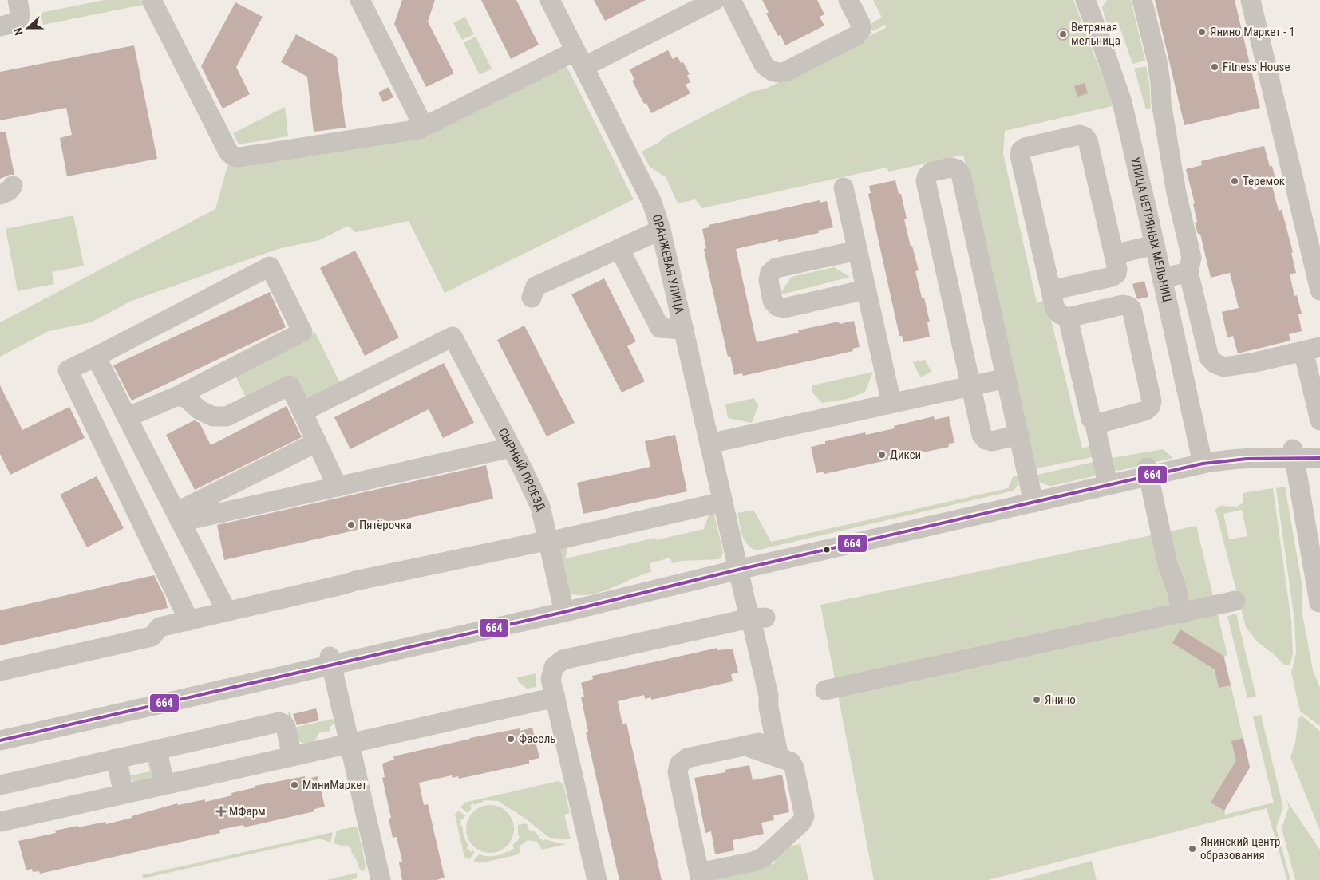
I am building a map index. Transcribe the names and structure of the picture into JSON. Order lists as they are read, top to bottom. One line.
{"streets":{"street":["УЛИЦА ВЕТРЯНЫХ МЕЛЬНИЦ","ОРАНЖЕВАЯ УЛИЦА","СЫРНЫЙ ПРОЕЗД"]},"places":{"other":["Янино Маркет - 1","Ветряная мельница","Fitness House","Теремок","Дикси","Пятёрочка","Янино","Фасоль","МиниМаркет","Янинский центр образования"],"health":["МФарм"]},"lines":["transit line 664"],"north":"left"}
